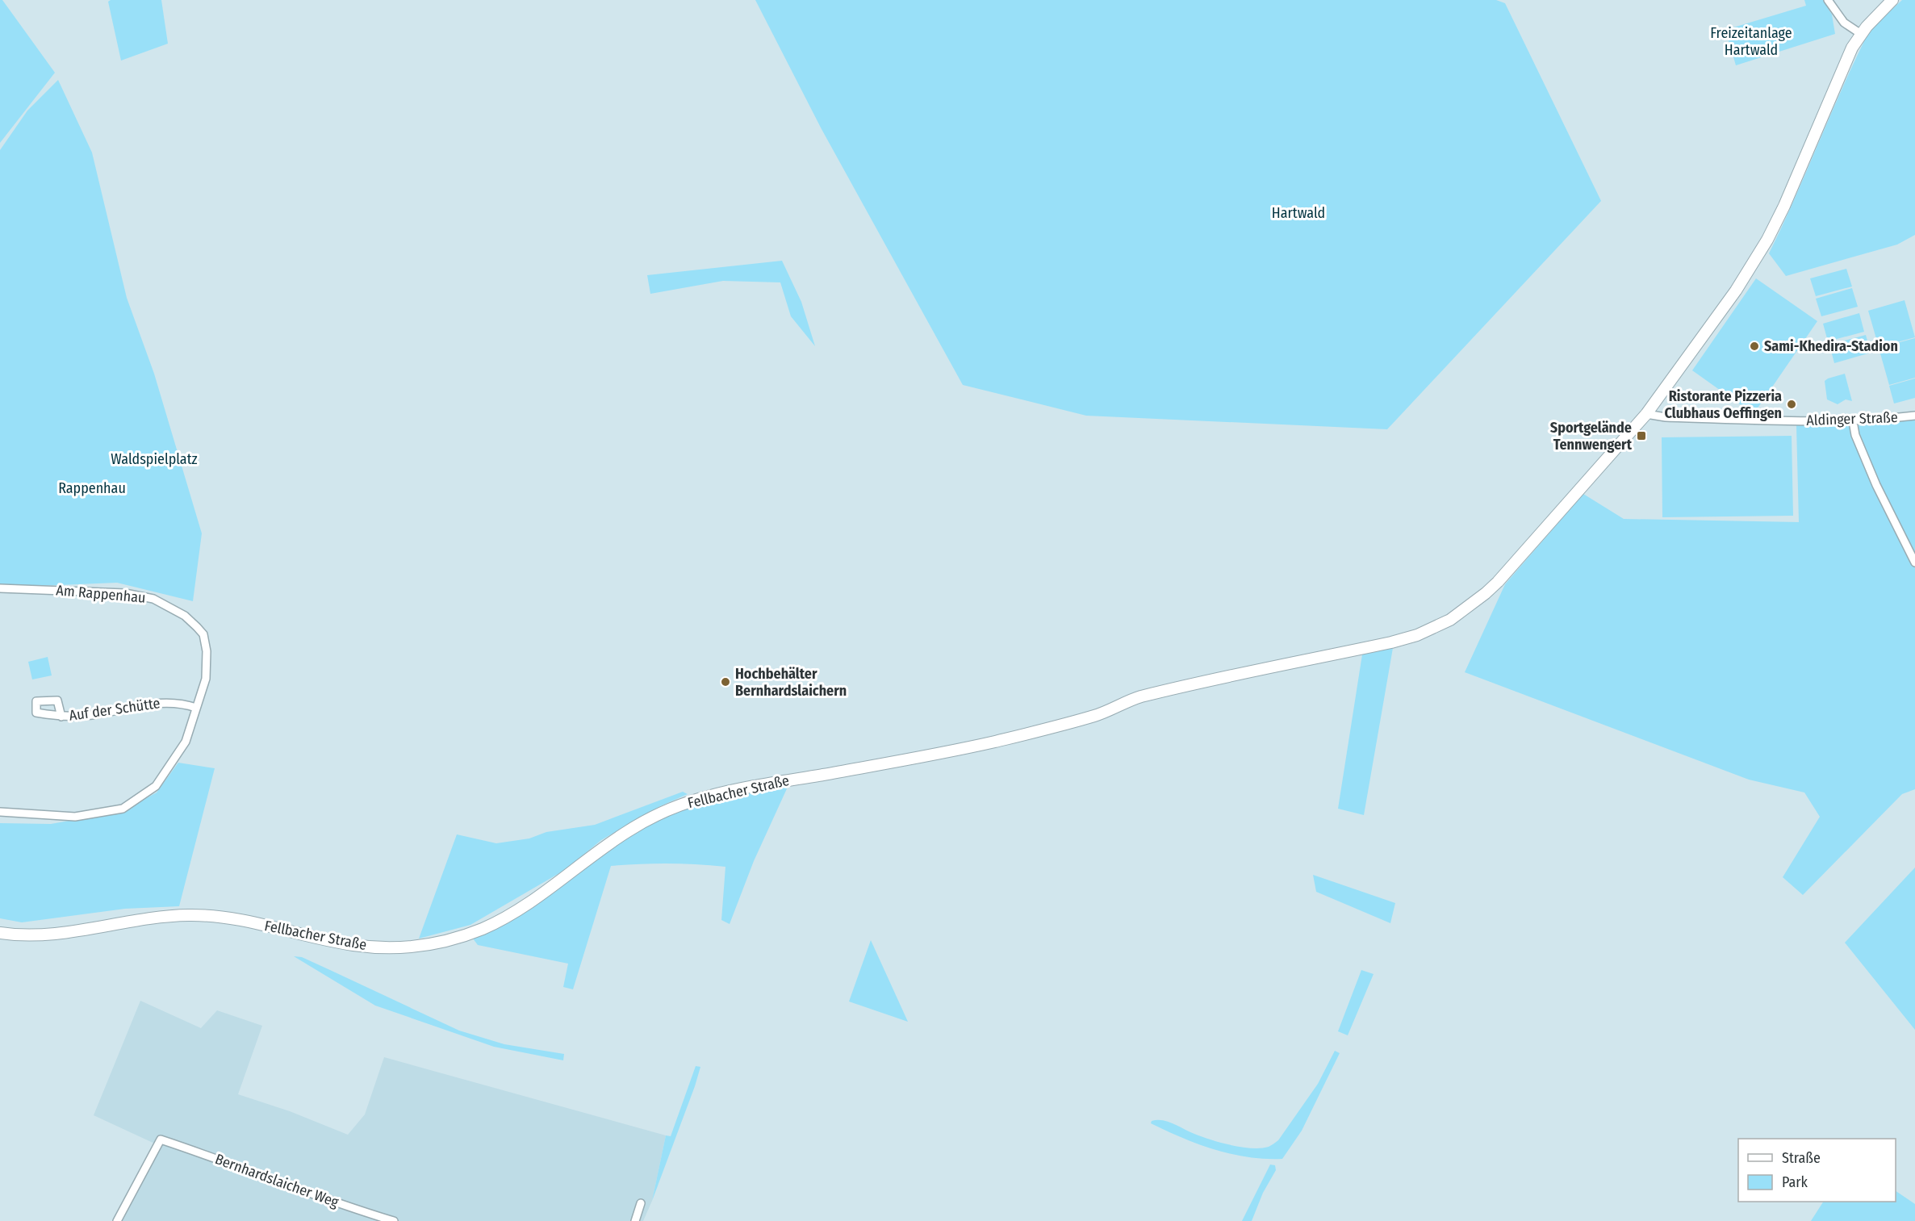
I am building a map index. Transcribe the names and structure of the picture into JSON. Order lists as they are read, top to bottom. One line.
{"streets":{"main road":["Fellbacher Straße"],"street":["Aldinger Straße","Am Rappenhau","Auf der Schütte","Bernhardslaicher Weg"]},"crossings":[["Aldinger Straße","Fellbacher Straße"],["Am Rappenhau","Auf der Schütte"]],"parks":["Freizeitanlage Hartwald","Hartwald","Waldspielplatz","Rappenhau"],"places":{"other":["Sami-Khedira-Stadion","Ristorante Pizzeria Clubhaus Oeffingen","Hochbehälter Bernhardslaichern"],"transit":["Sportgelände Tennwengert"]},"legend":["Straße","Park"]}
